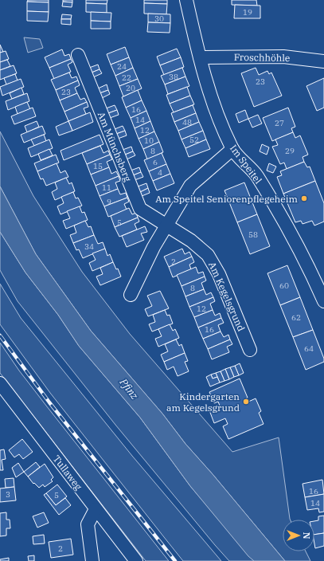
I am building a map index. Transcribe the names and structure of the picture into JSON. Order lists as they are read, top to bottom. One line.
{"streets":{"street":["Froschhöhle","Am Münchsberg","Im Speitel","Am Kegelsgrund","Tullaweg"]},"crossings":[["Froschhöhle","Im Speitel"],["Am Münchsberg","Am Kegelsgrund"]],"water":["Pfinz"],"places":["Am Speitel Seniorenpflegeheim","Kindergarten am Kegelsgrund"],"house_numbers":["19","30","24","38","22","23","20","23","16","14","48","27","12","52","10","8","29","6","15","4","11","9","5","58","34","2","60","8","12","62","16","64","16","3","5","14","2"],"north":"right"}
